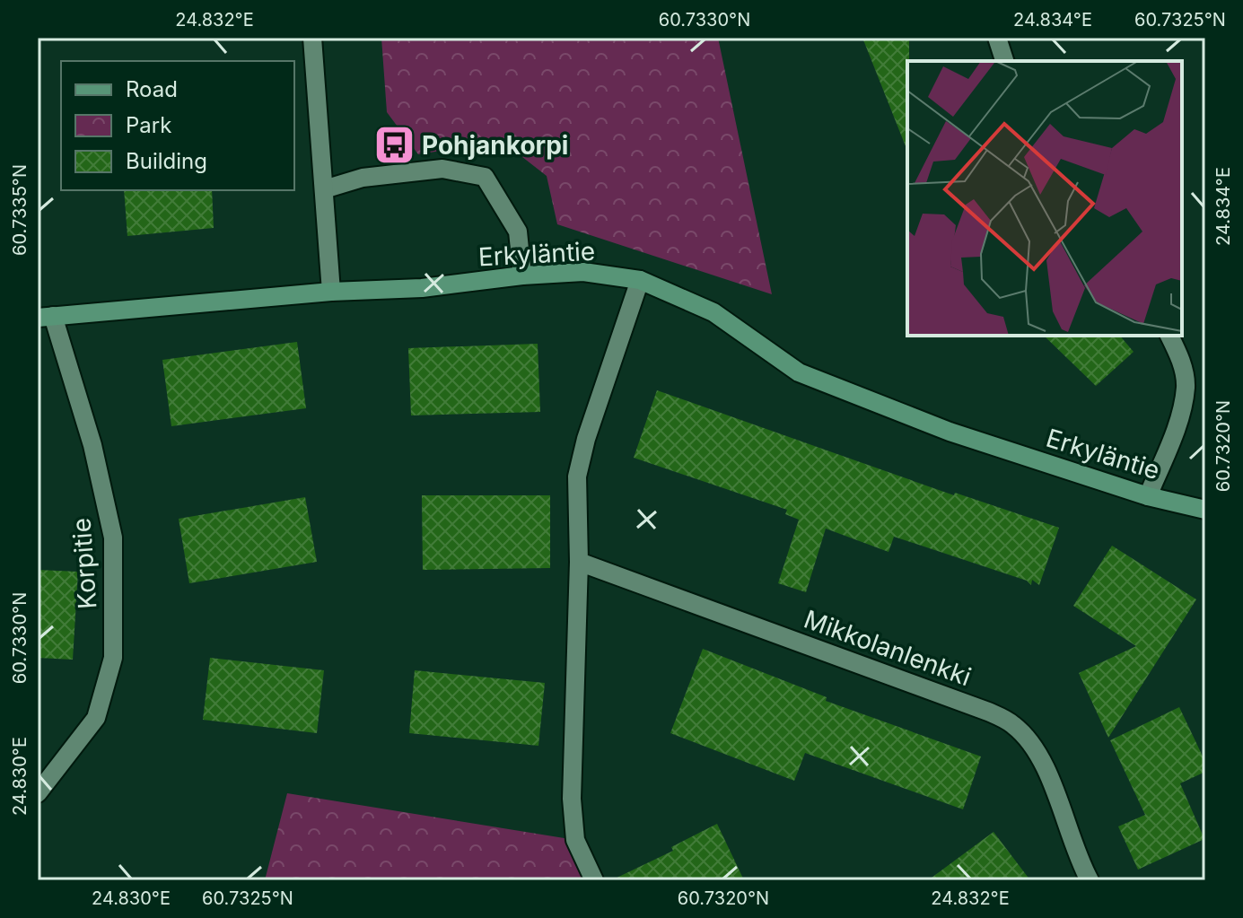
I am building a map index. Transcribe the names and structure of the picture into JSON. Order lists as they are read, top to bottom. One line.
{"streets":{"street":["Erkyläntie","Korpitie","Mikkolanlenkki"]},"crossings":[["Erkyläntie","Korpitie"]],"places":{"bus stop":["Pohjankorpi"]},"legend":["Road","Park","Building"],"coordinates":["24.832°E","60.7330°N","24.834°E","60.7325°N","60.7335°N","60.7320°N","24.830°E"]}
